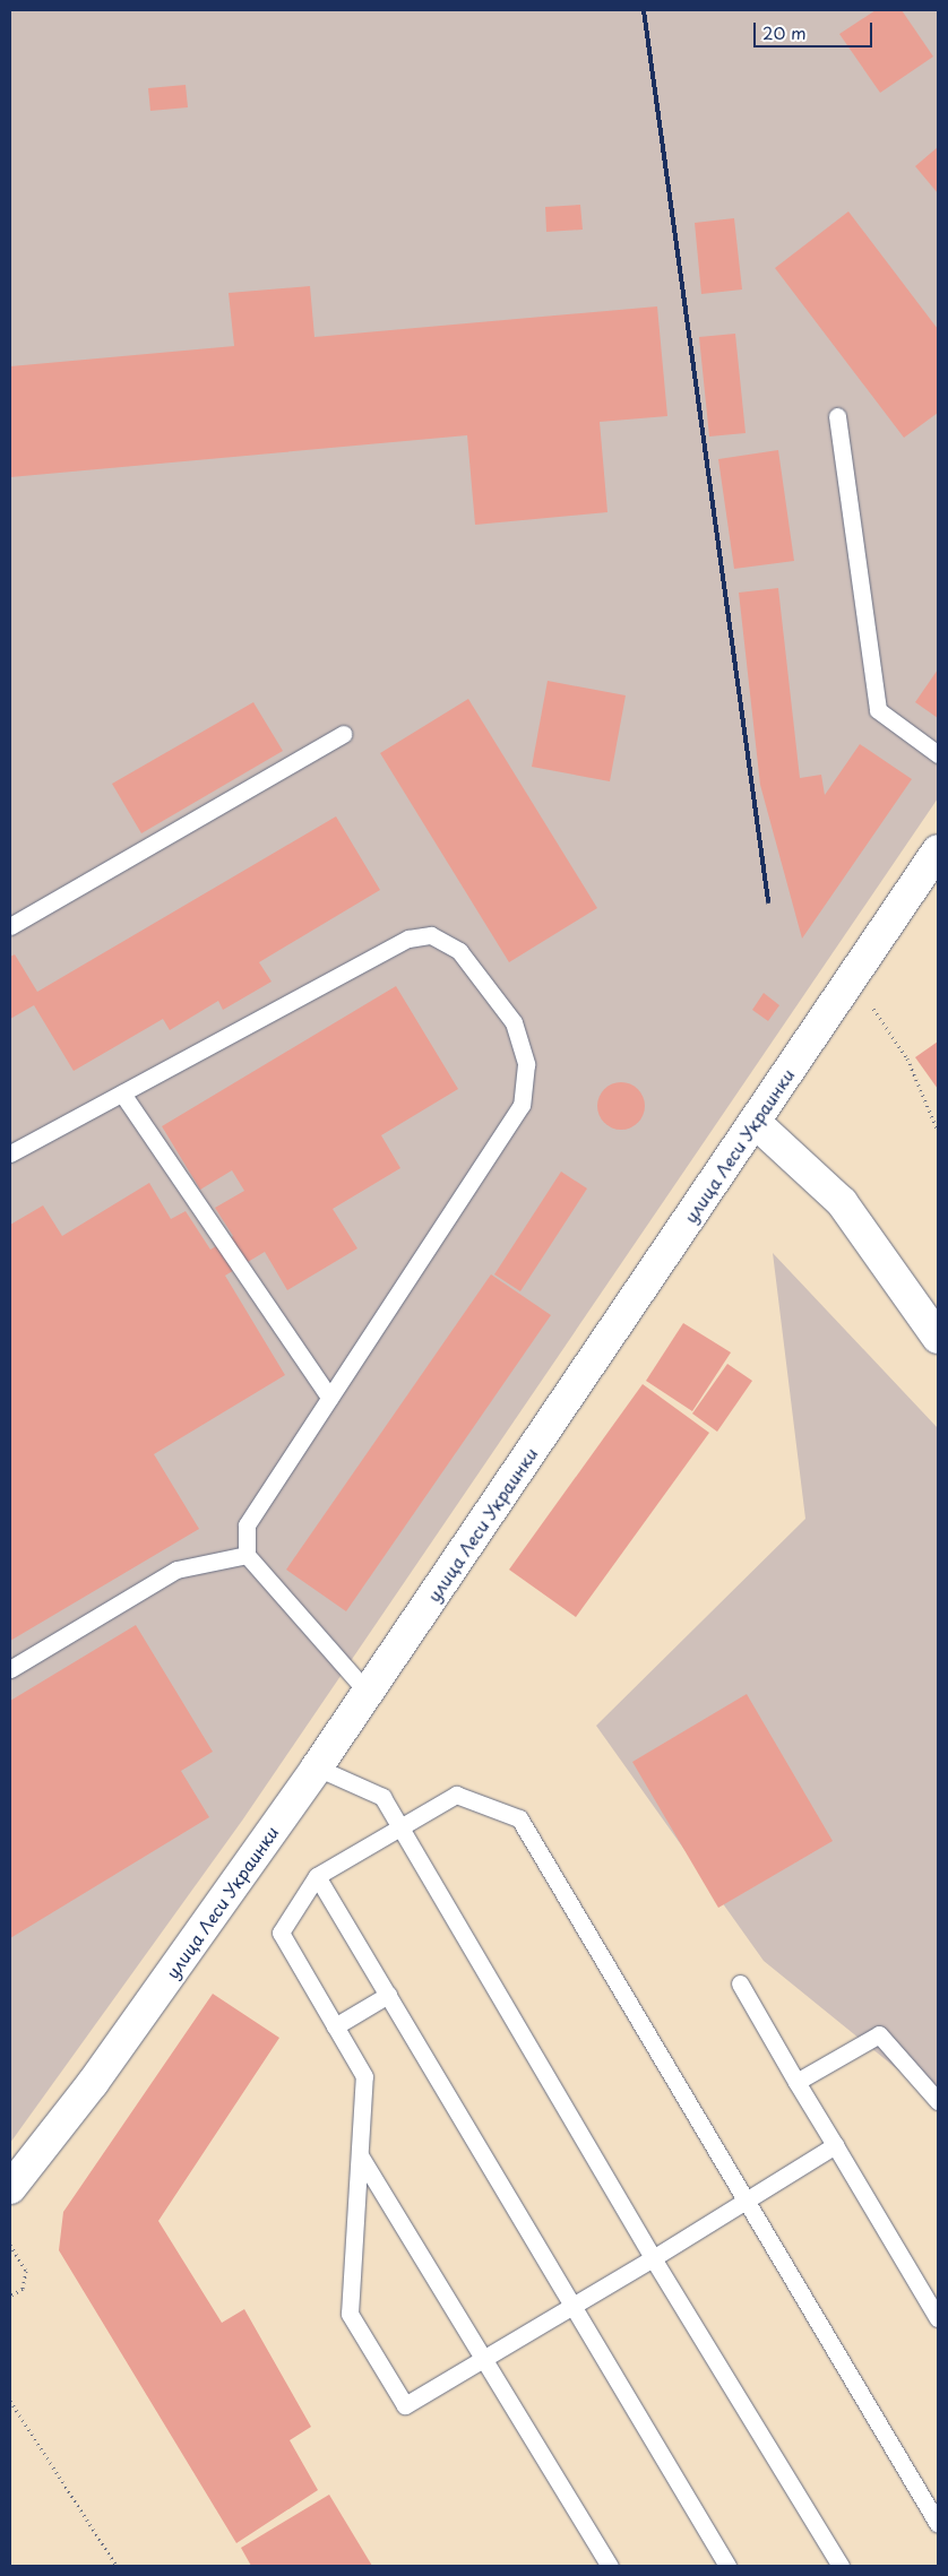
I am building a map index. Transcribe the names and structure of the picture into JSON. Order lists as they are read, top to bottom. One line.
{"streets":{"main road":["улица Леси Украинки"]},"scale_bar":"20 m"}
